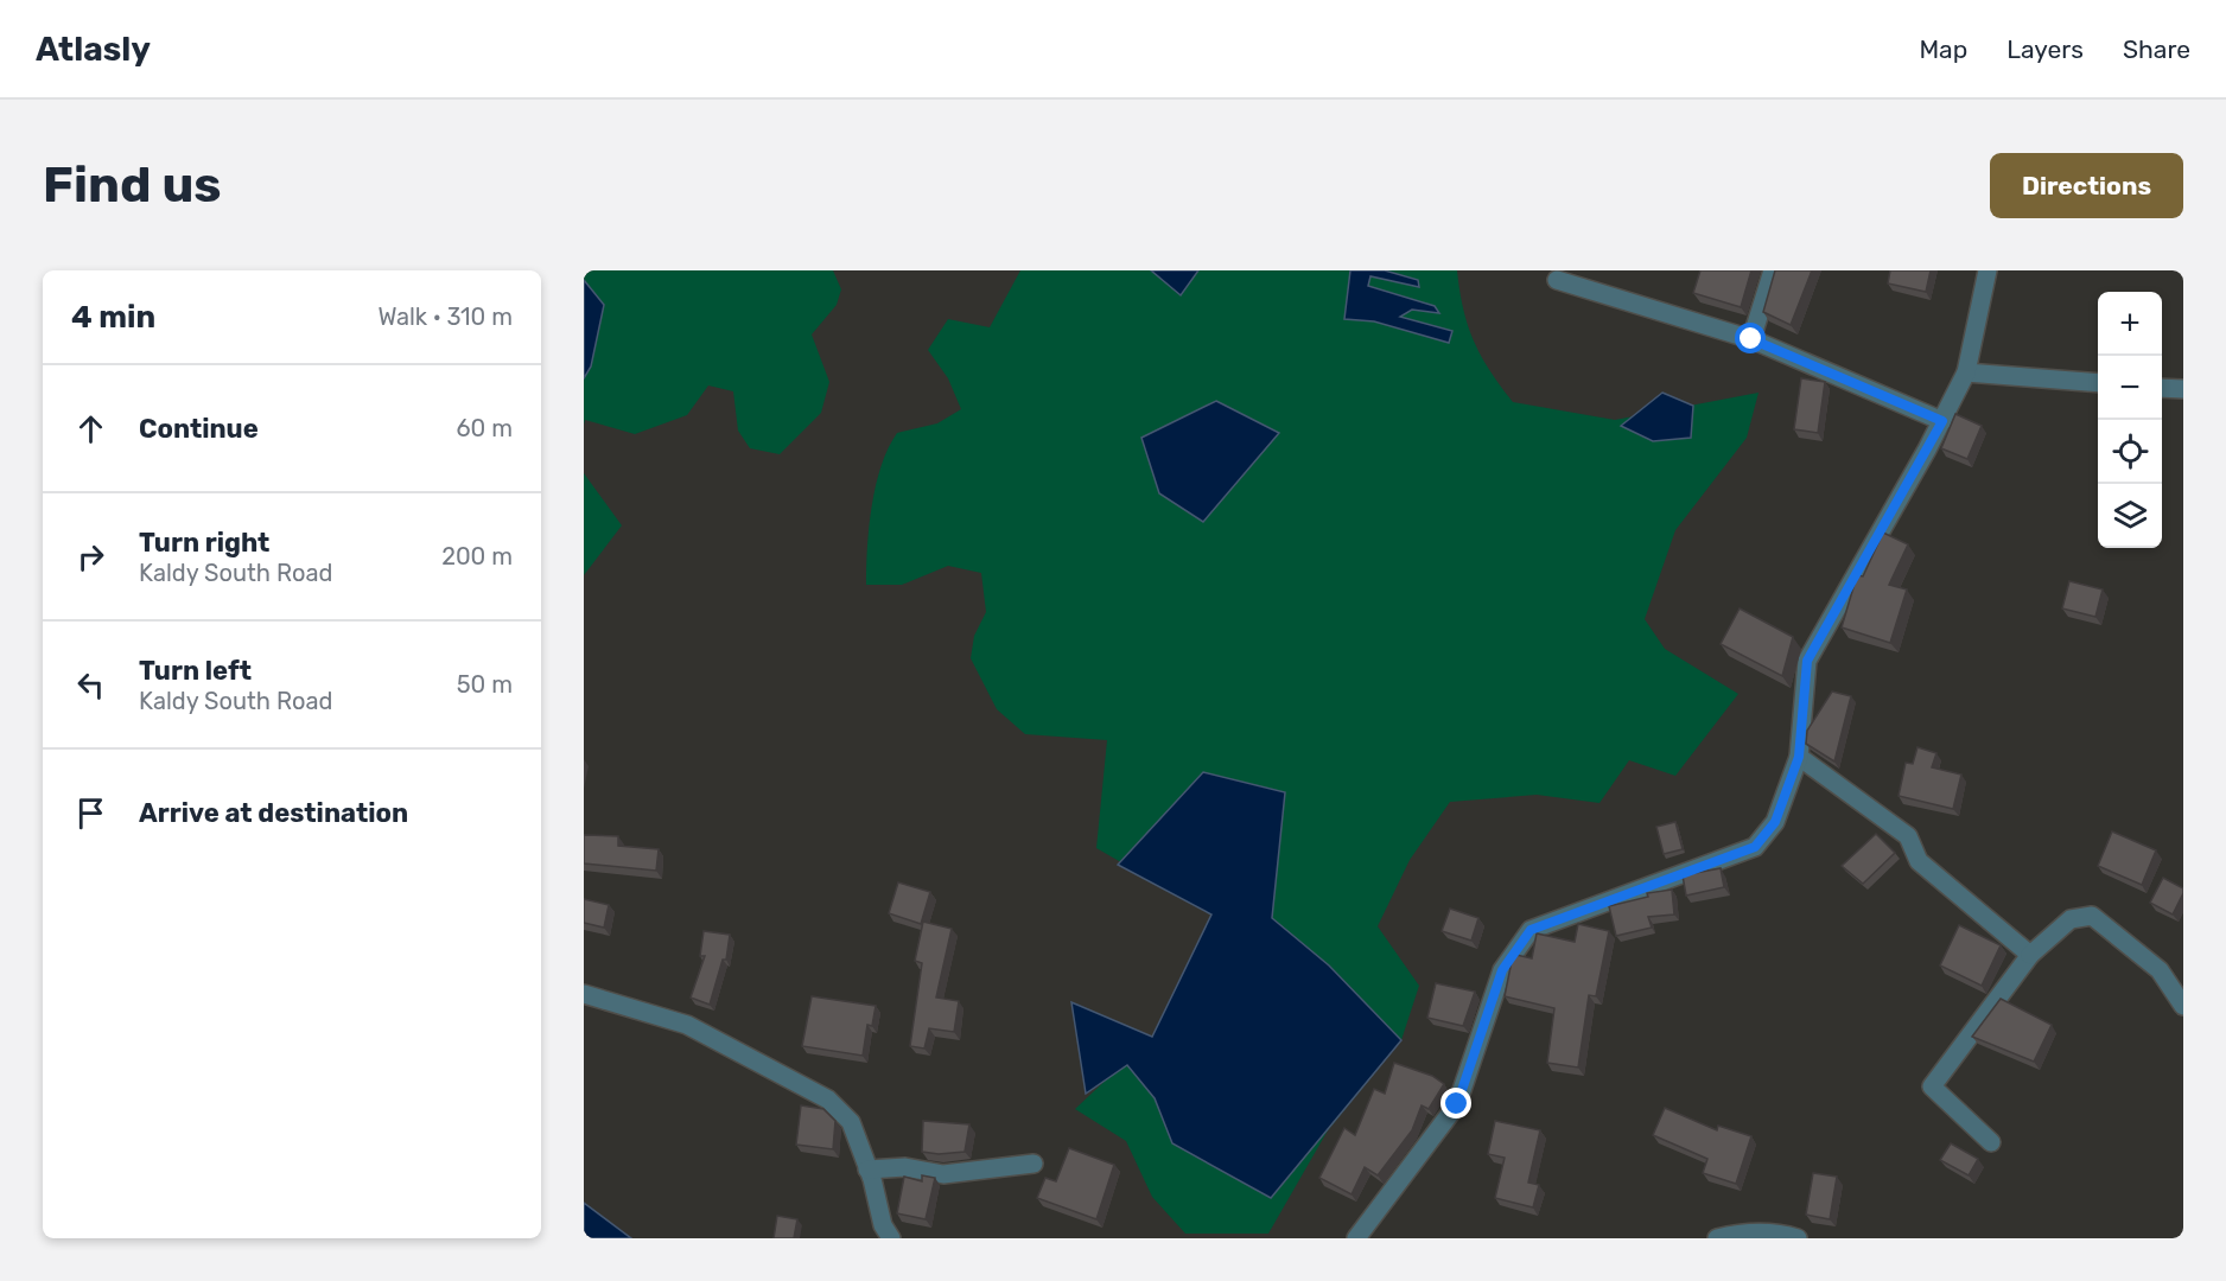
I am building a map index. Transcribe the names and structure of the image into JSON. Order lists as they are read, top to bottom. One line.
{"page":{"header":"Atlasly","nav":["Map","Layers","Share"],"buttons":"Directions","title":"Find us","heading":["4 min","Walk · 310 m"],"map_buttons":["+","−"],"list":[["Continue","60 m"],["Turn right","Kaldy South Road","200 m"],["Turn left","Kaldy South Road","50 m"],"Arrive at destination"]}}
